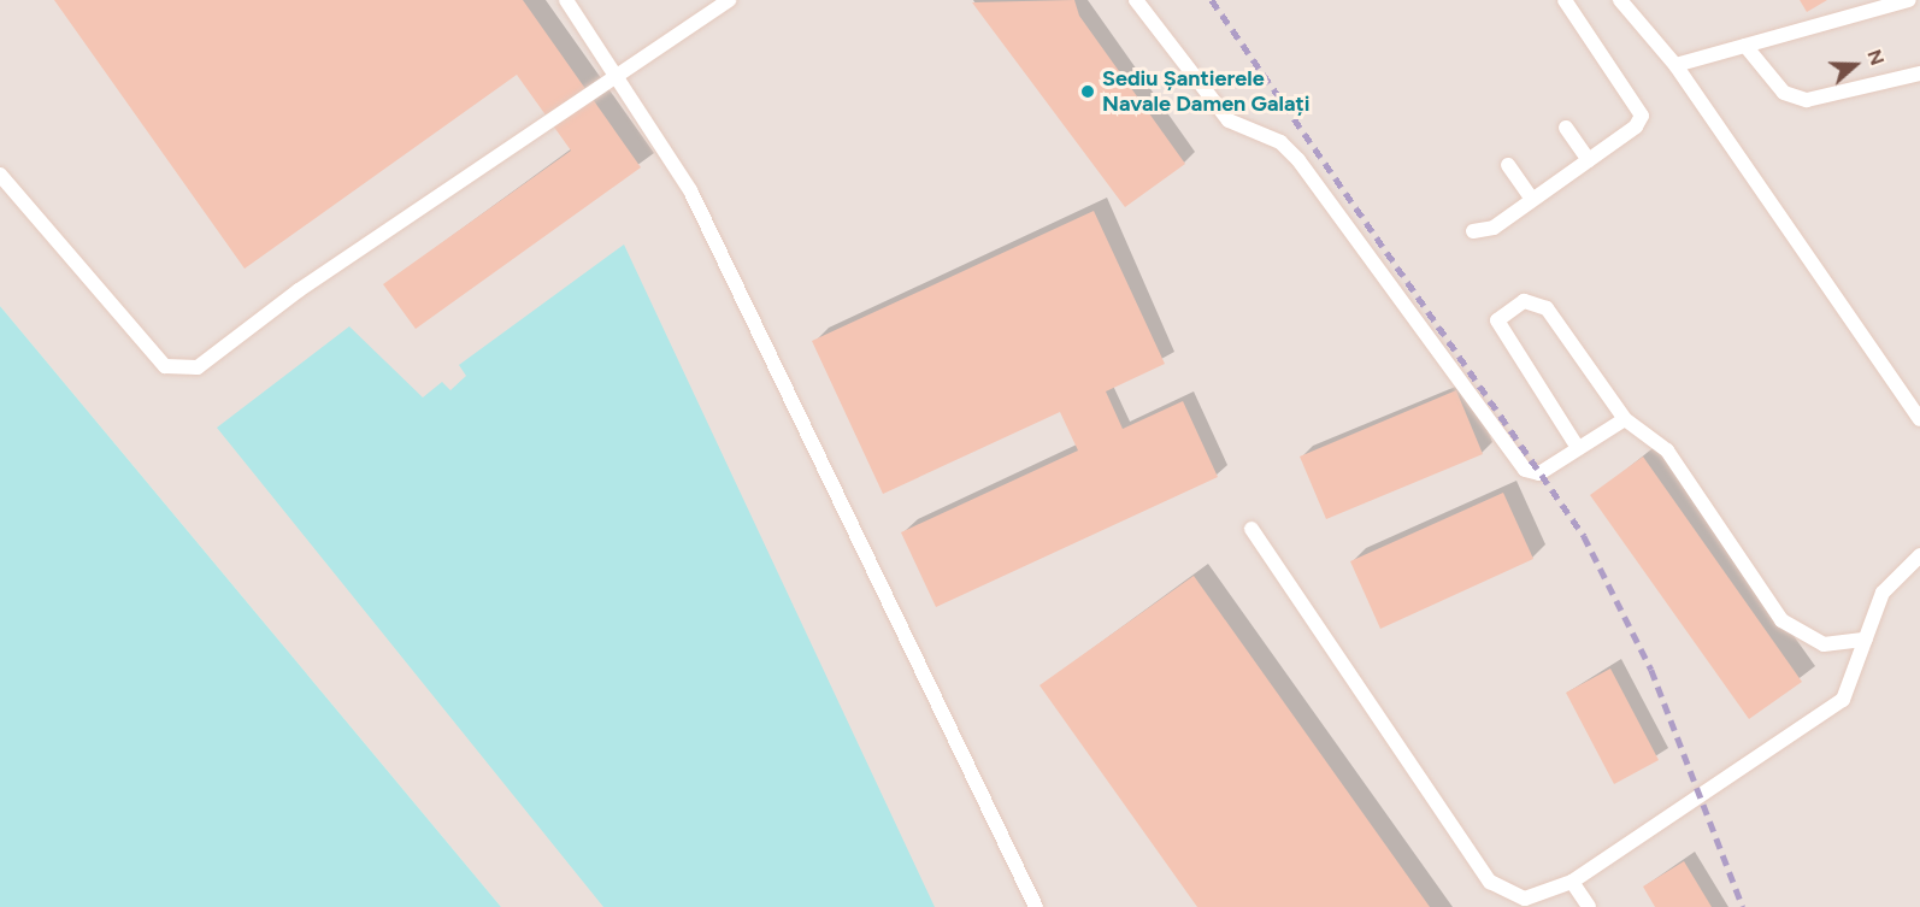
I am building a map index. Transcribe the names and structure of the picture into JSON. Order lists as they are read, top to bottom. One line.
{"places":["Sediu Șantierele Navale Damen Galați"],"north":"right"}
